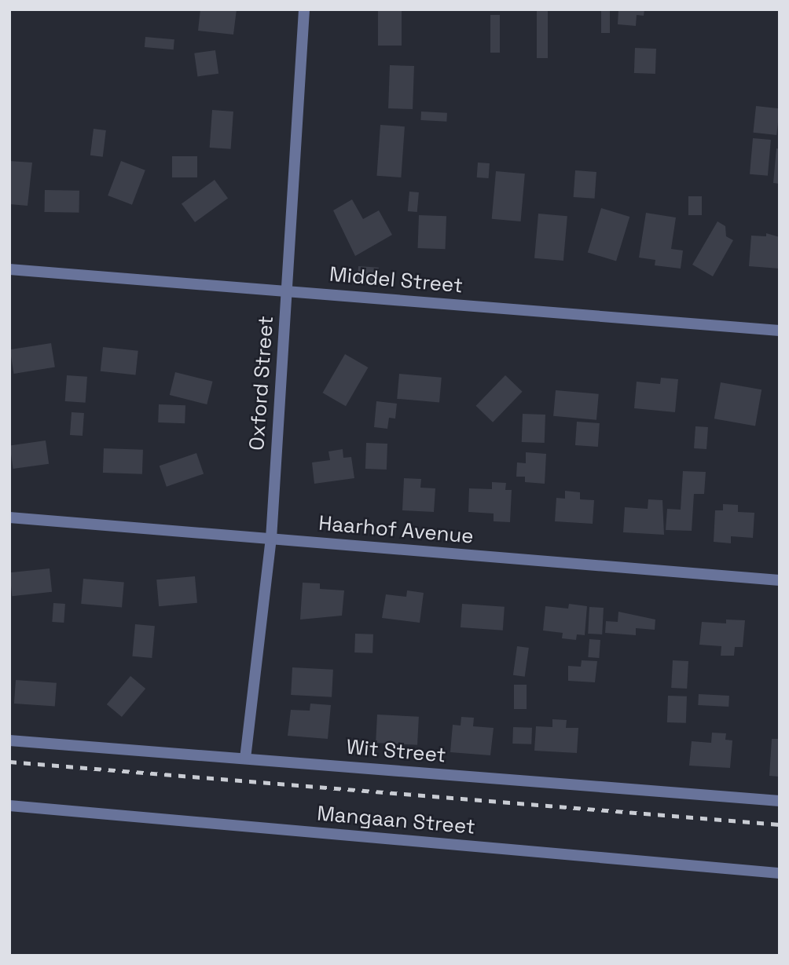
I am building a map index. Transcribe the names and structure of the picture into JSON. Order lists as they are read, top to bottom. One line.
{"streets":{"street":["Middel Street","Oxford Street","Haarhof Avenue","Wit Street","Mangaan Street"]},"crossings":[["Middel Street","Oxford Street"],["Oxford Street","Haarhof Avenue"],["Oxford Street","Wit Street"]]}
